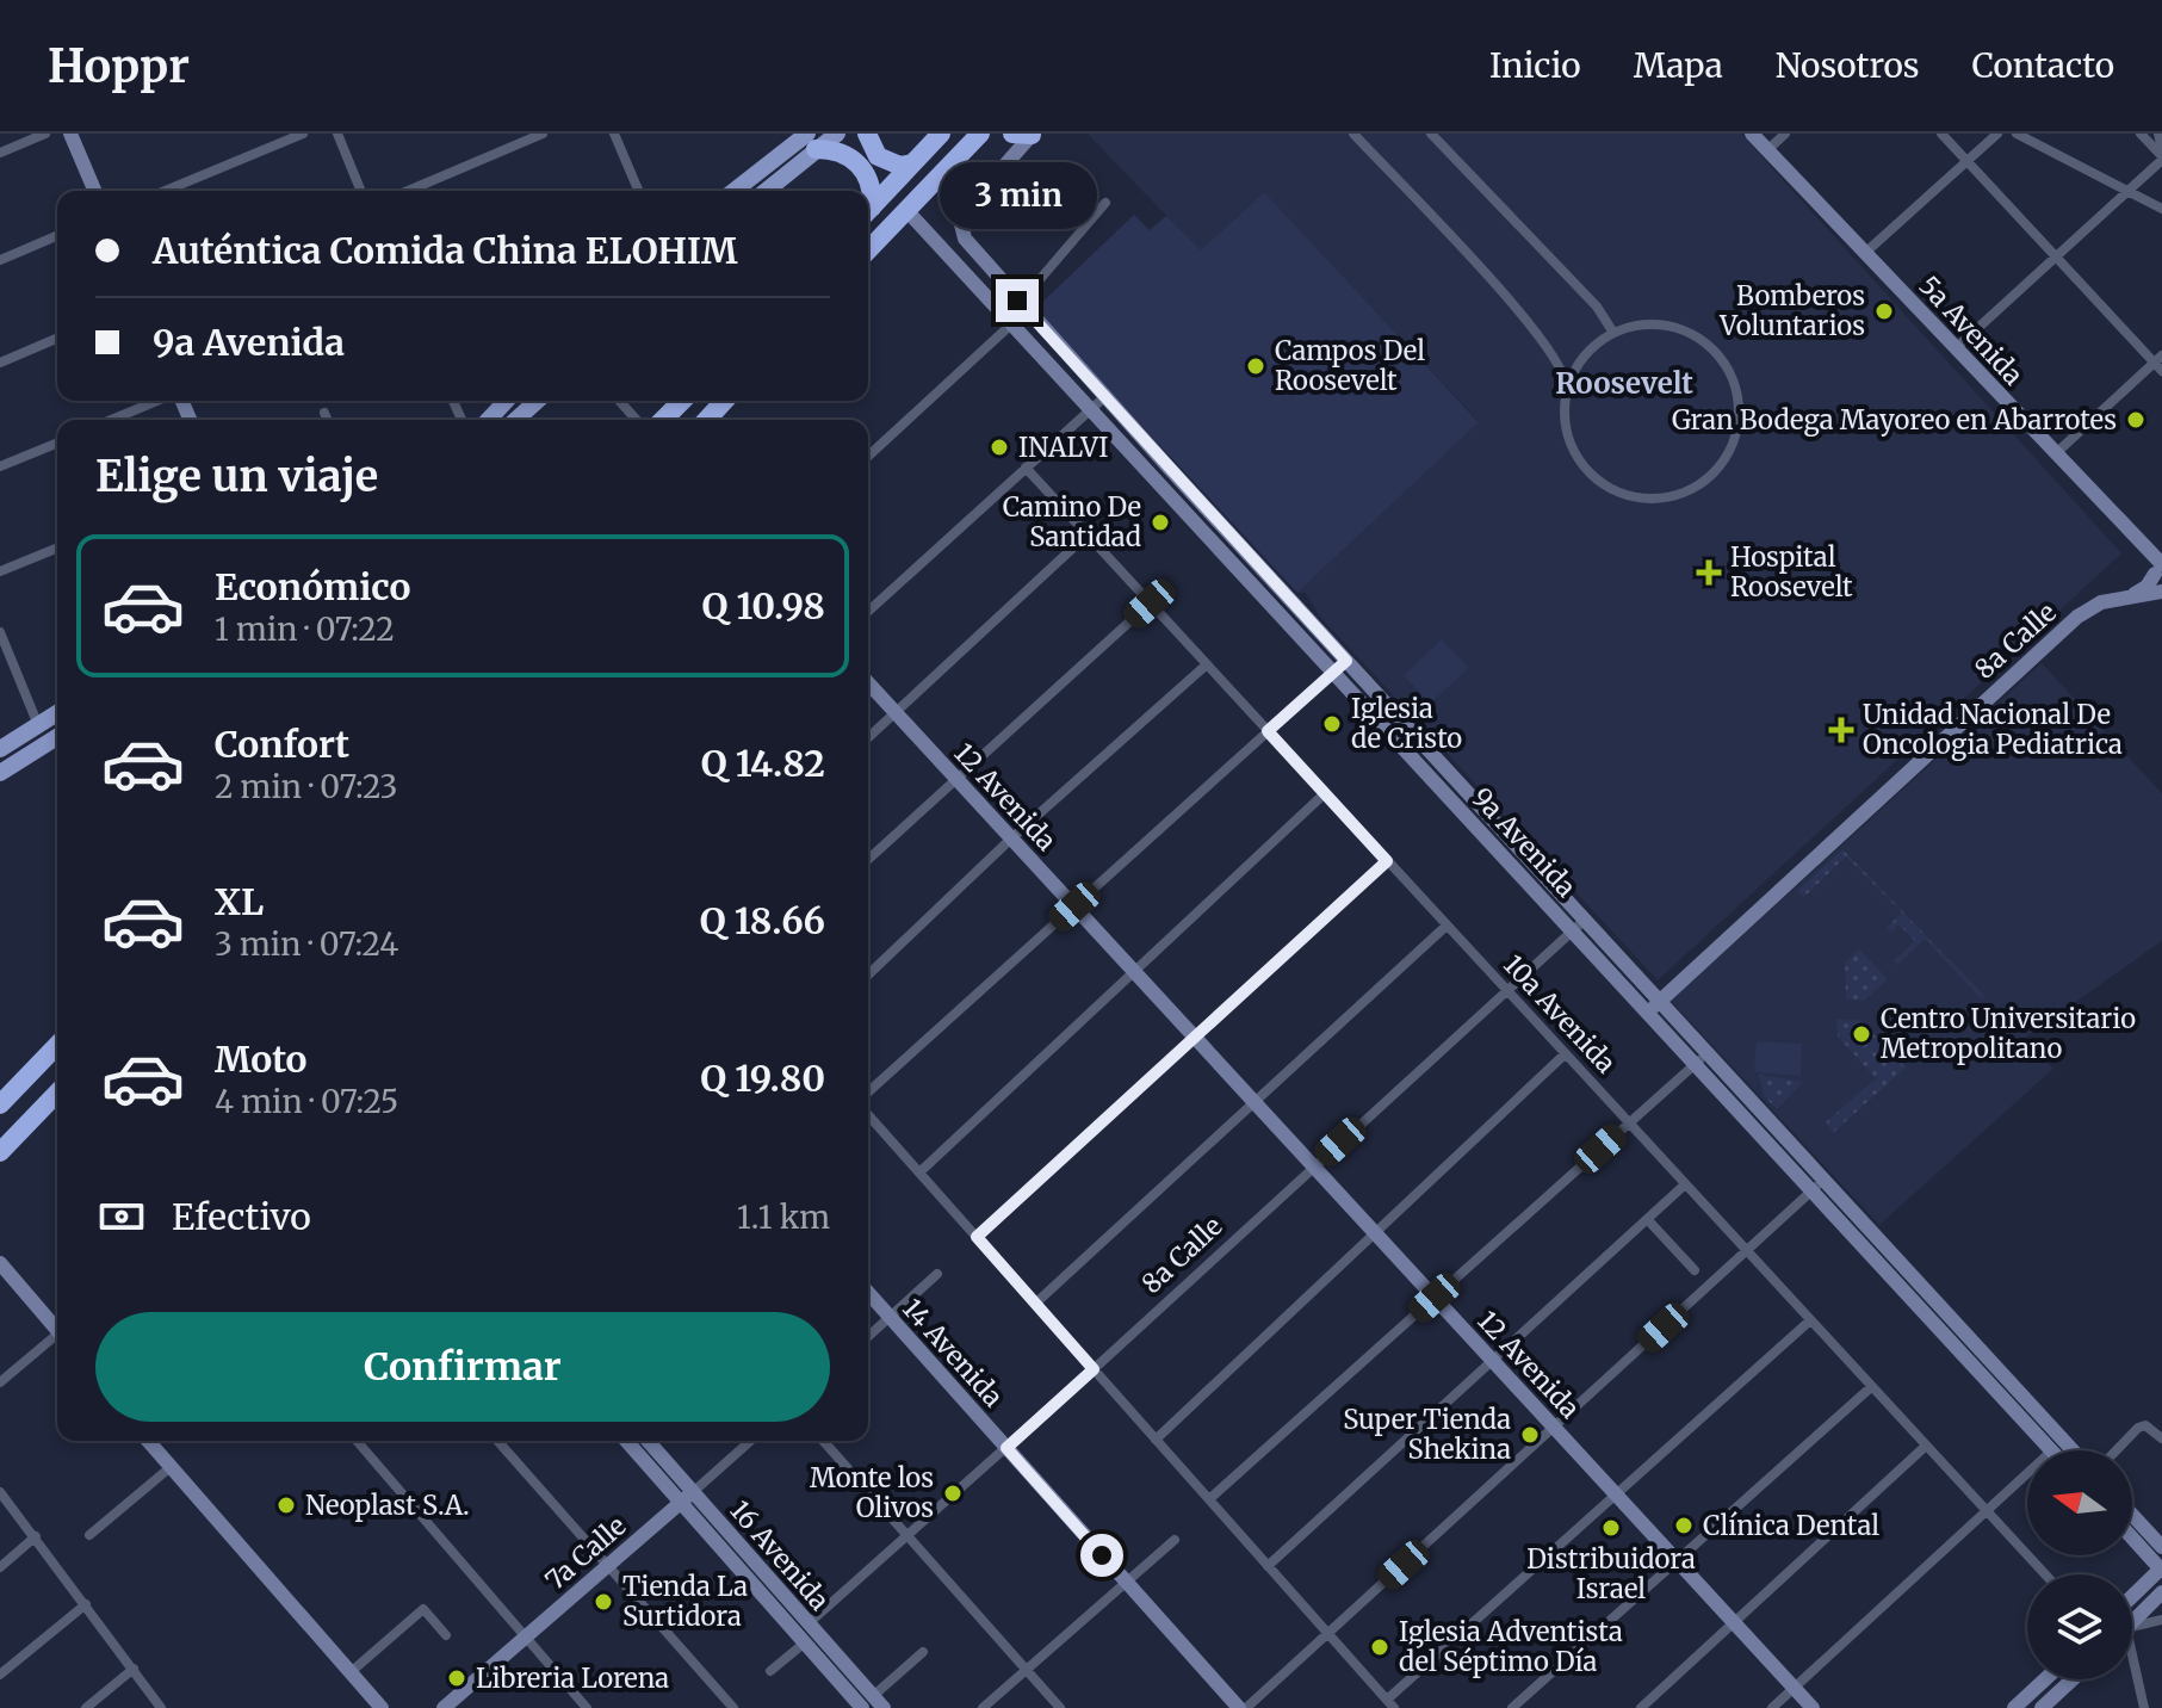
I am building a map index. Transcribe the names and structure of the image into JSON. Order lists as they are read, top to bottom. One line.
{"streets":{"street":["5a Avenida","8a Calle","12 Avenida","9a Avenida","10a Avenida","14 Avenida","7a Calle","16 Avenida"]},"crossings":[["5a Avenida","8a Calle"],["8a Calle","12 Avenida"],["8a Calle","9a Avenida"],["8a Calle","10a Avenida"],["8a Calle","14 Avenida"],["8a Calle","16 Avenida"],["7a Calle","16 Avenida"]],"districts":["Roosevelt"],"places":{"other":["Bomberos Voluntarios","Campos Del Roosevelt","Gran Bodega Mayoreo en Abarrotes","INALVI","Camino De Santidad","Iglesia de Cristo","Centro Universitario Metropolitano","Super Tienda Shekina","Monte los Olivos","Neoplast S.A.","Clínica Dental","Distribuidora Israel","Tienda La Surtidora","Iglesia Adventista del Séptimo Día","Libreria Lorena"],"health":["Hospital Roosevelt","Unidad Nacional De Oncologia Pediatrica"]},"north":"left","page":{"header":"Hoppr","nav":["Inicio","Mapa","Nosotros","Contacto"],"bubble":"3 min","banner":["Auténtica Comida China ELOHIM","9a Avenida"],"heading":"Elige un viaje","list":[{"name":"Económico","note":"1 min · 07:22","value":"Q 10.98"},{"name":"Confort","note":"2 min · 07:23","value":"Q 14.82"},{"name":"XL","note":"3 min · 07:24","value":"Q 18.66"},{"name":"Moto","note":"4 min · 07:25","value":"Q 19.80"}],"pay":["Efectivo","1.1 km"],"buttons":"Confirmar"}}
